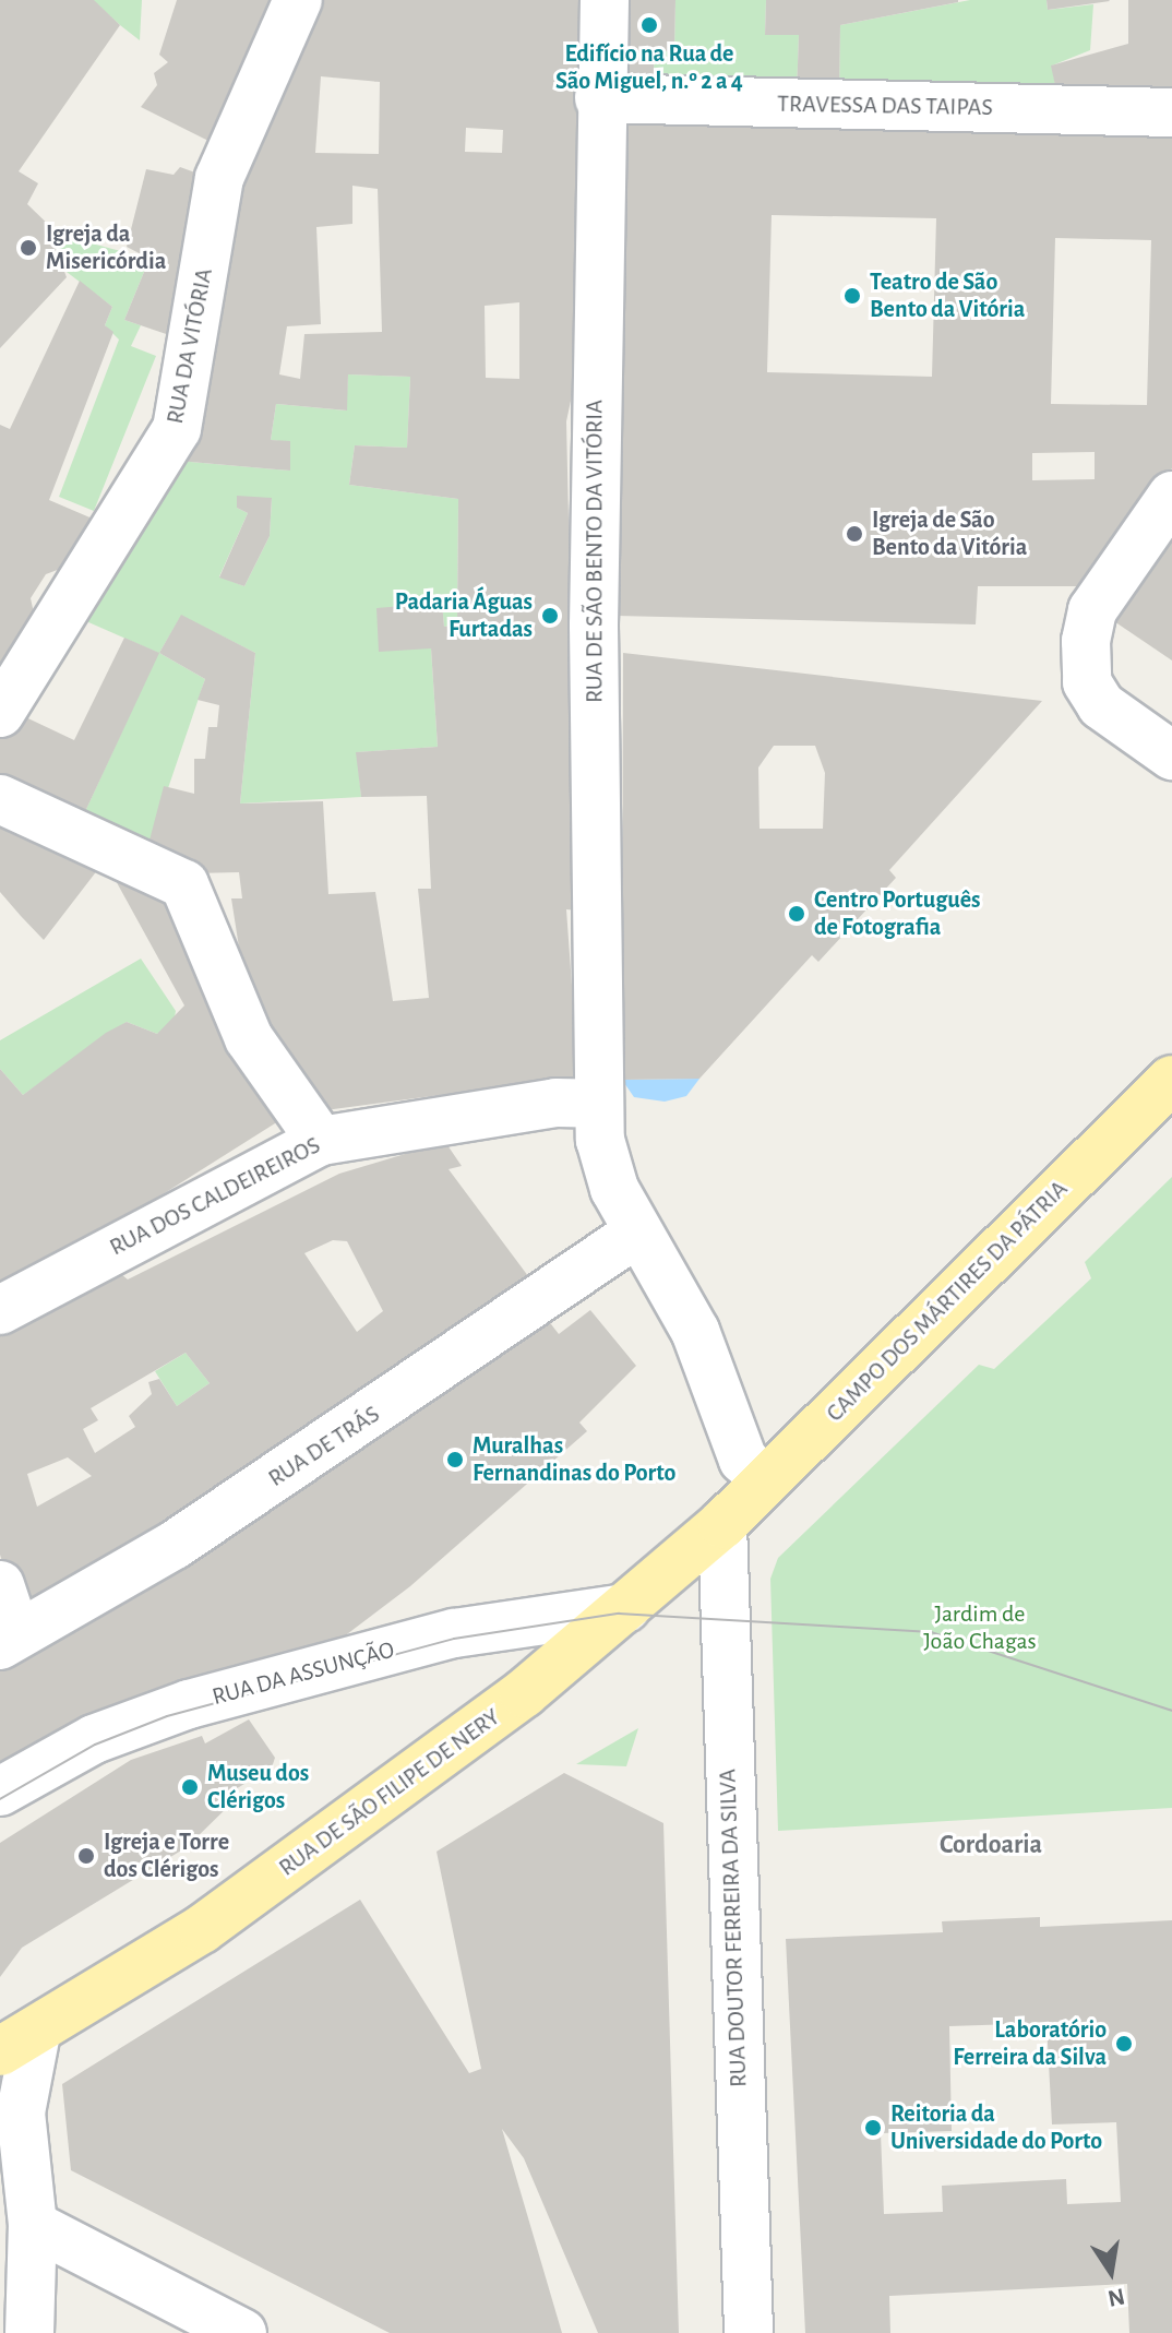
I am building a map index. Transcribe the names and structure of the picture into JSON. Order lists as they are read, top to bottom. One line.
{"streets":{"main road":["CAMPO DOS MÁRTIRES DA PÁTRIA","RUA DE SÃO FILIPE DE NERY"],"street":["TRAVESSA DAS TAIPAS","RUA DA VITÓRIA","RUA DE SÃO BENTO DA VITÓRIA","RUA DOS CALDEIREIROS","RUA DE TRÁS","RUA DA ASSUNÇÃO","RUA DOUTOR FERREIRA DA SILVA"]},"crossings":[["TRAVESSA DAS TAIPAS","RUA DE SÃO BENTO DA VITÓRIA"],["RUA DE SÃO BENTO DA VITÓRIA","RUA DOS CALDEIREIROS"],["RUA DE SÃO BENTO DA VITÓRIA","CAMPO DOS MÁRTIRES DA PÁTRIA"],["RUA DE SÃO BENTO DA VITÓRIA","RUA DE TRÁS"],["CAMPO DOS MÁRTIRES DA PÁTRIA","RUA DE SÃO FILIPE DE NERY"],["CAMPO DOS MÁRTIRES DA PÁTRIA","RUA DOUTOR FERREIRA DA SILVA"],["RUA DA ASSUNÇÃO","RUA DE SÃO FILIPE DE NERY"],["RUA DE SÃO FILIPE DE NERY","RUA DOUTOR FERREIRA DA SILVA"]],"districts":["Cordoaria"],"parks":["Jardim de João Chagas"],"places":["Edifício na Rua de São Miguel, n.º 2 a 4","Igreja da Misericórdia","Teatro de São Bento da Vitória","Igreja de São Bento da Vitória","Padaria Águas Furtadas","Centro Português de Fotografia","Muralhas Fernandinas do Porto","Museu dos Clérigos","Igreja e Torre dos Clérigos","Laboratório Ferreira da Silva","Reitoria da Universidade do Porto"],"north":"bottom"}
